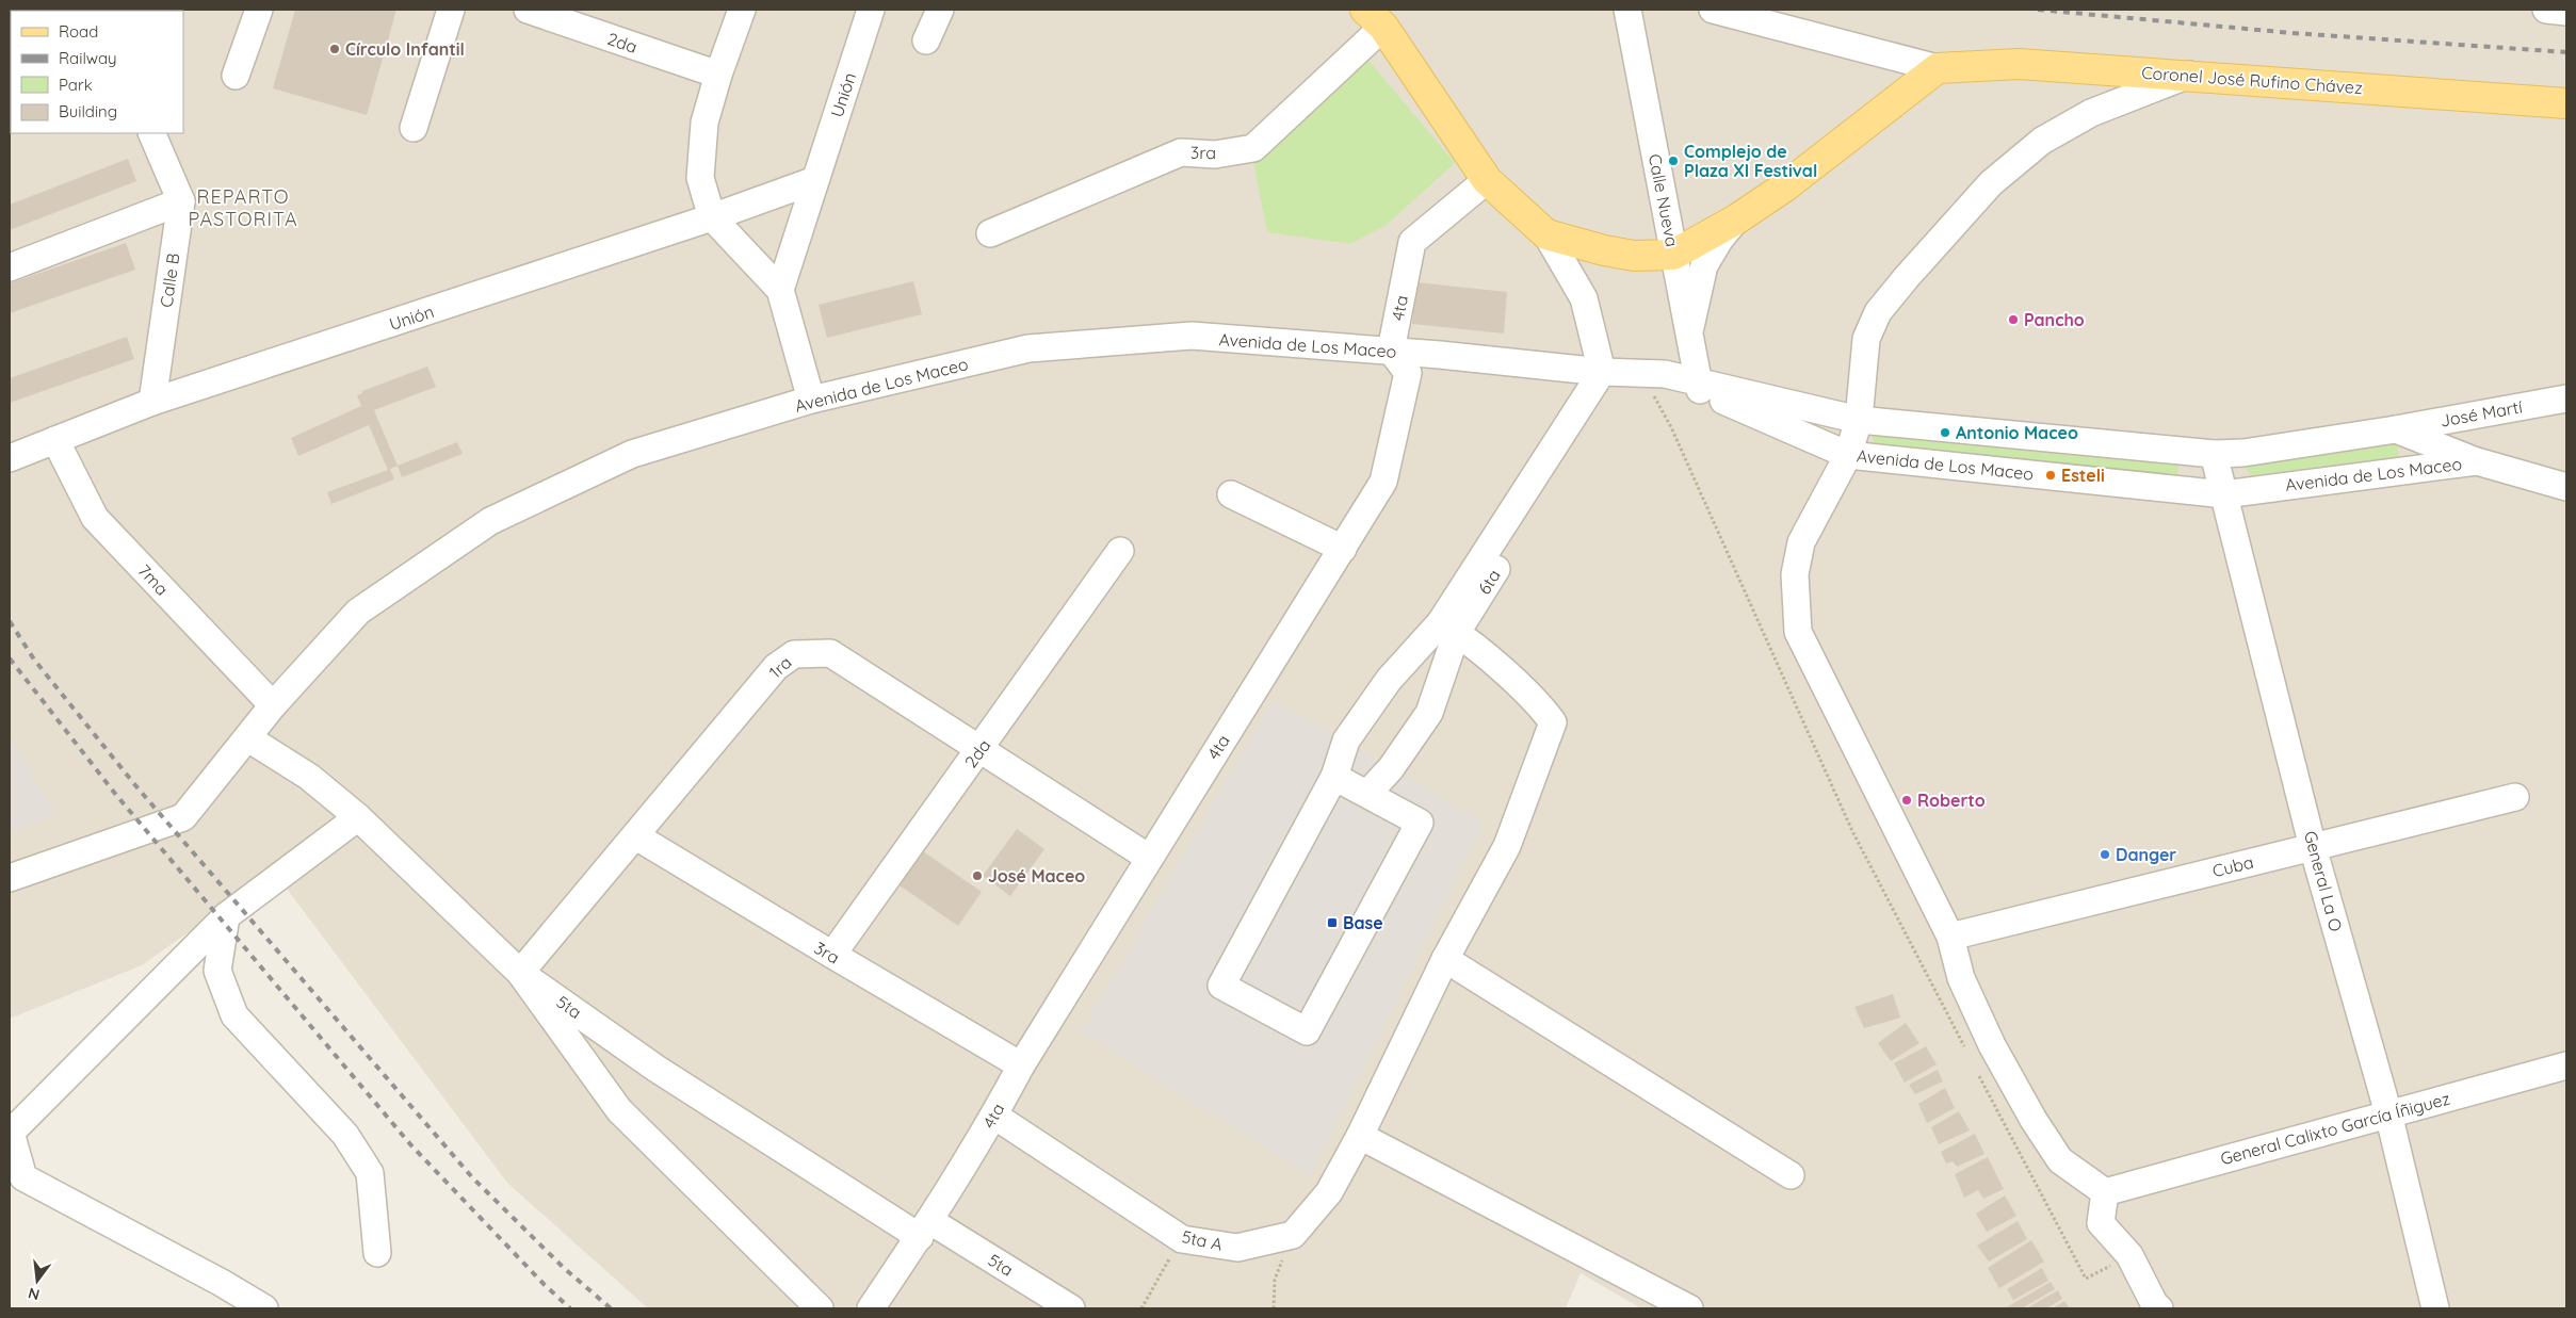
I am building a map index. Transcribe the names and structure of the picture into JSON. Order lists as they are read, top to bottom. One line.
{"streets":{"main road":["Coronel José Rufino Chávez"],"street":["2da","Unión","3ra","Calle Nueva","Calle B","4ta","Avenida de Los Maceo","José Martí","7ma","6ta","1ra","Cuba","General La O","5ta","General Calixto García Íñiguez","5ta A"]},"crossings":[["2da","3ra"],["2da","1ra"],["Unión","Calle B"],["Unión","7ma"],["3ra","4ta"],["3ra","1ra"],["Calle Nueva","Avenida de Los Maceo"],["4ta","Avenida de Los Maceo"],["4ta","1ra"],["4ta","5ta"],["4ta","5ta A"],["Avenida de Los Maceo","José Martí"],["Avenida de Los Maceo","7ma"],["Avenida de Los Maceo","6ta"],["Avenida de Los Maceo","General La O"],["Avenida de Los Maceo","5ta"],["1ra","5ta"],["Cuba","General La O"],["General La O","General Calixto García Íñiguez"]],"districts":["REPARTO PASTORITA"],"places":{"other":["Círculo Infantil","Complejo de Plaza XI Festival","Pancho","Antonio Maceo","Esteli","Roberto","Danger","José Maceo"],"transit":["Base"]},"legend":["Road","Railway","Park","Building"],"north":"bottom"}
